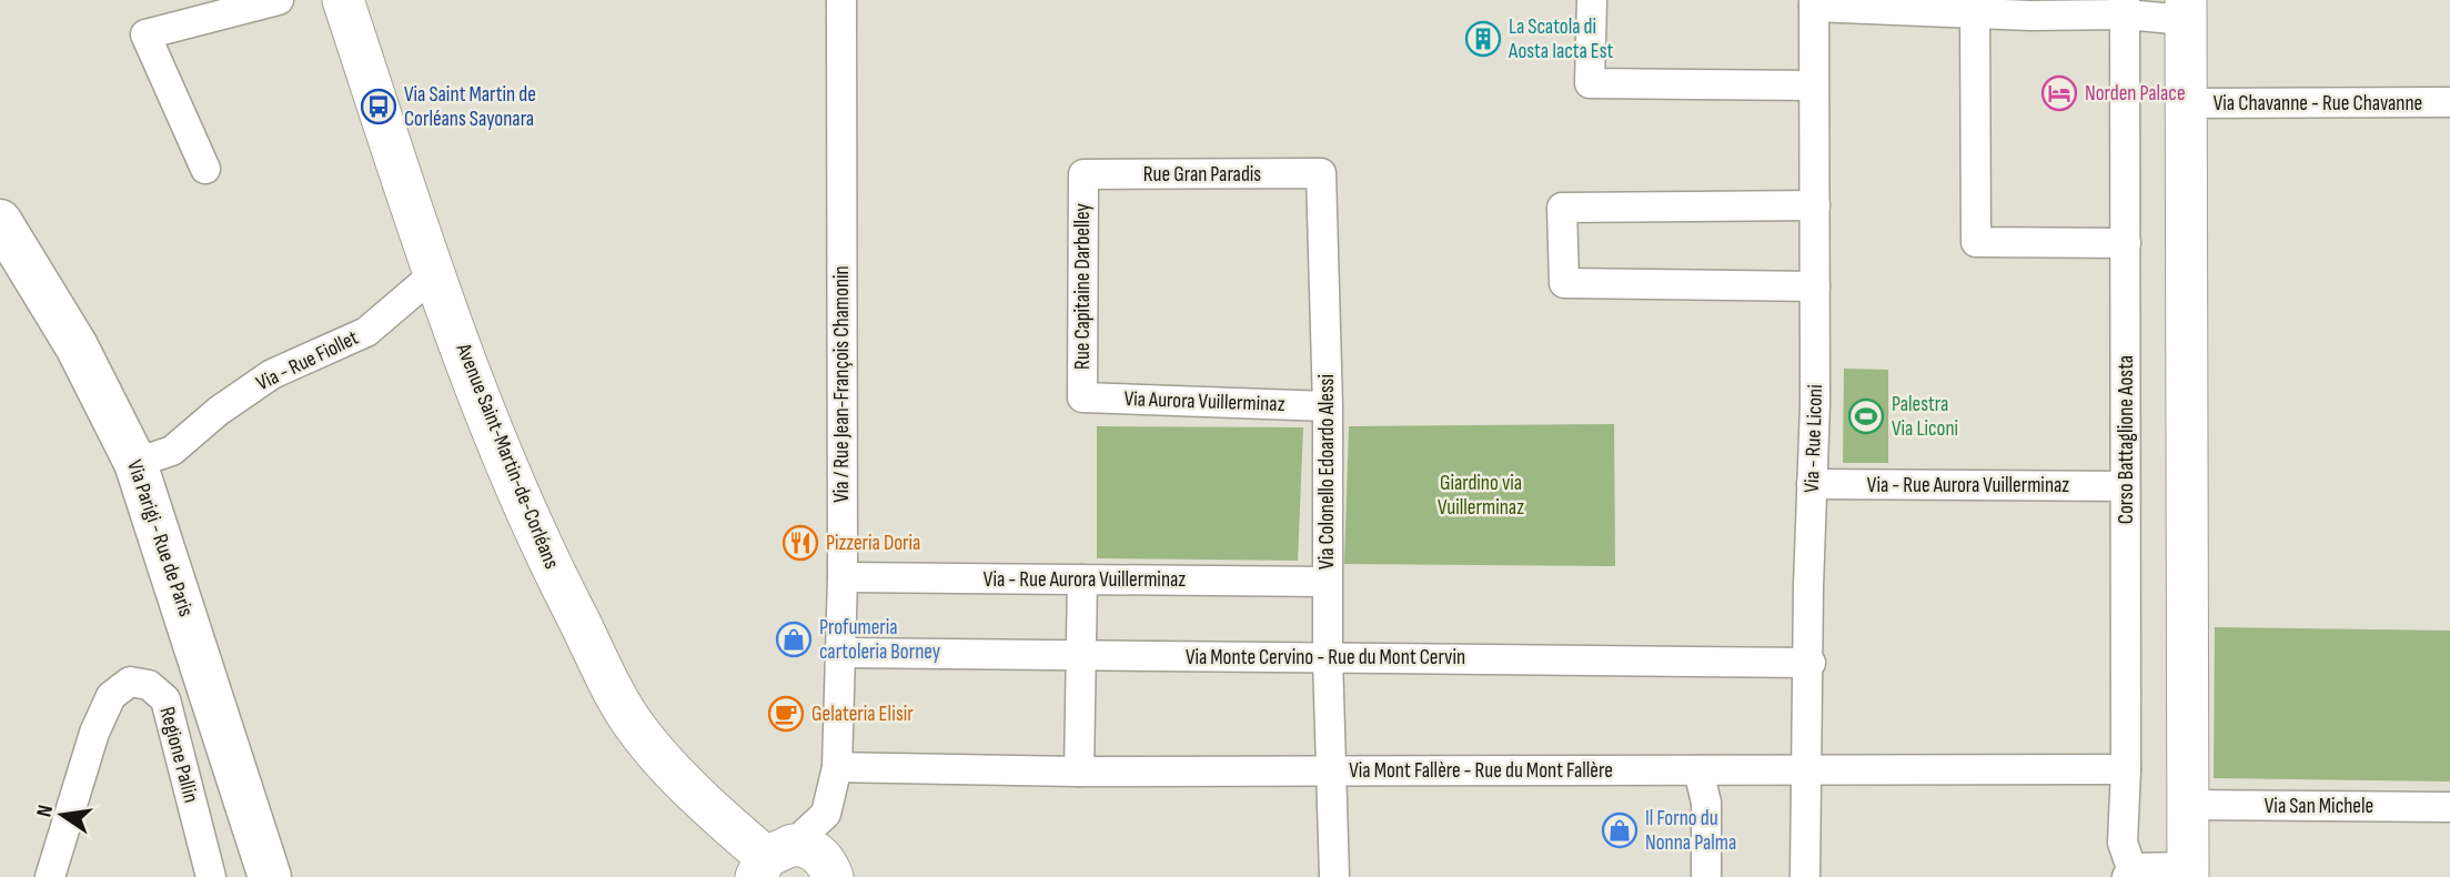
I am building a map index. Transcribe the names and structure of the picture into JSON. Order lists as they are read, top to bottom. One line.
{"streets":{"main road":["Via Parigi - Rue de Paris"],"street":["Via Chavanne - Rue Chavanne","Rue Gran Paradis","Rue Capitaine Darbelley","Via - Rue Fiollet","Via / Rue Jean-François Chamonin","Via Aurora Vuillerminaz","Via - Rue Liconi","Corso Battaglione Aosta","Avenue Saint-Martin-de-Corléans","Via Colonello Edoardo Alessi","Via - Rue Aurora Vuillerminaz","Via Monte Cervino - Rue du Mont Cervin","Regione Pallin","Via Mont Fallère - Rue du Mont Fallère","Via San Michele"]},"crossings":[["Rue Gran Paradis","Rue Capitaine Darbelley"],["Rue Gran Paradis","Via Colonello Edoardo Alessi"],["Rue Capitaine Darbelley","Via Aurora Vuillerminaz"],["Via - Rue Fiollet","Avenue Saint-Martin-de-Corléans"],["Via - Rue Fiollet","Via Parigi - Rue de Paris"],["Via / Rue Jean-François Chamonin","Avenue Saint-Martin-de-Corléans"],["Via / Rue Jean-François Chamonin","Via - Rue Aurora Vuillerminaz"],["Via / Rue Jean-François Chamonin","Via Monte Cervino - Rue du Mont Cervin"],["Via / Rue Jean-François Chamonin","Via Mont Fallère - Rue du Mont Fallère"],["Via Aurora Vuillerminaz","Via Colonello Edoardo Alessi"],["Via - Rue Liconi","Via - Rue Aurora Vuillerminaz"],["Via - Rue Liconi","Via Monte Cervino - Rue du Mont Cervin"],["Via - Rue Liconi","Via Mont Fallère - Rue du Mont Fallère"],["Corso Battaglione Aosta","Via - Rue Aurora Vuillerminaz"],["Corso Battaglione Aosta","Via Mont Fallère - Rue du Mont Fallère"],["Via Colonello Edoardo Alessi","Via - Rue Aurora Vuillerminaz"],["Via Colonello Edoardo Alessi","Via Monte Cervino - Rue du Mont Cervin"],["Via Colonello Edoardo Alessi","Via Mont Fallère - Rue du Mont Fallère"]],"parks":["Giardino via Vuillerminaz"],"places":{"building":["La Scatola di Aosta Iacta Est"],"hotel":["Norden Palace"],"bus stop":["Via Saint Martin de Corléans Sayonara"],"sports":["Palestra Via Liconi"],"restaurant":["Pizzeria Doria"],"shop":["Profumeria cartoleria Borney","Il Forno du Nonna Palma"],"cafe":["Gelateria Elisir"]},"north":"left"}
